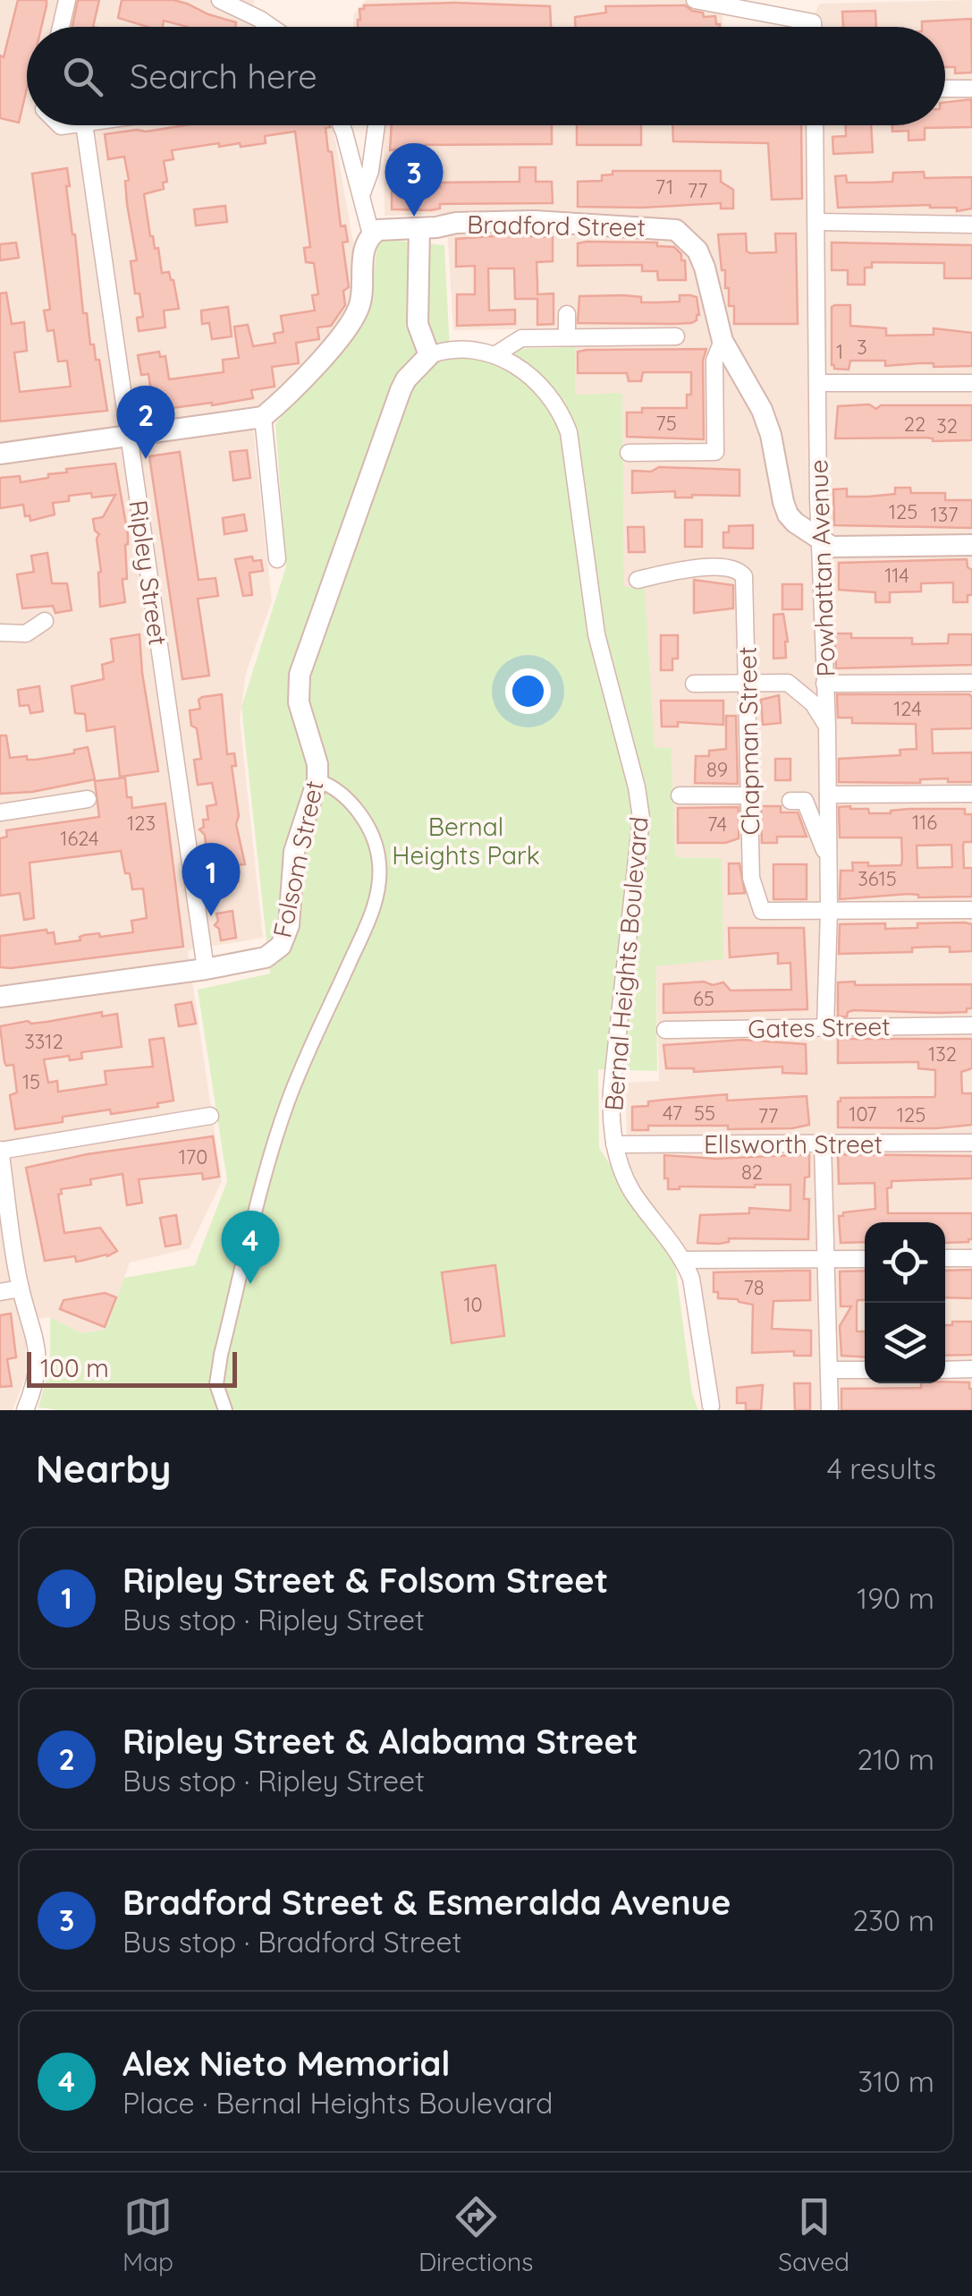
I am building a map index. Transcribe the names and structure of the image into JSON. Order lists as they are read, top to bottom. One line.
{"streets":{"street":["Bradford Street","Powhattan Avenue","Ripley Street","Chapman Street","Folsom Street","Bernal Heights Boulevard","Gates Street","Ellsworth Street"]},"crossings":[["Powhattan Avenue","Chapman Street"],["Powhattan Avenue","Gates Street"],["Ripley Street","Folsom Street"],["Folsom Street","Bernal Heights Boulevard"],["Bernal Heights Boulevard","Ellsworth Street"]],"parks":["Bernal Heights Park"],"house_numbers":["71","77","3","1","75","22","32","125","137","114","124","89","116","123","74","1624","3615","65","3312","132","15","47","55","107","125","77","170","82","78","10"],"scale_bar":"100 m","page":{"search":"Search here","pins":["3","2","1","4"],"scale":"100 m","heading":["Nearby","4 results"],"list":[{"mark":"1","name":"Ripley Street & Folsom Street","note":"Bus stop · Ripley Street","value":"190 m"},{"mark":"2","name":"Ripley Street & Alabama Street","note":"Bus stop · Ripley Street","value":"210 m"},{"mark":"3","name":"Bradford Street & Esmeralda Avenue","note":"Bus stop · Bradford Street","value":"230 m"},{"mark":"4","name":"Alex Nieto Memorial","note":"Place · Bernal Heights Boulevard","value":"310 m"}],"nav":["Map","Directions","Saved"]}}
